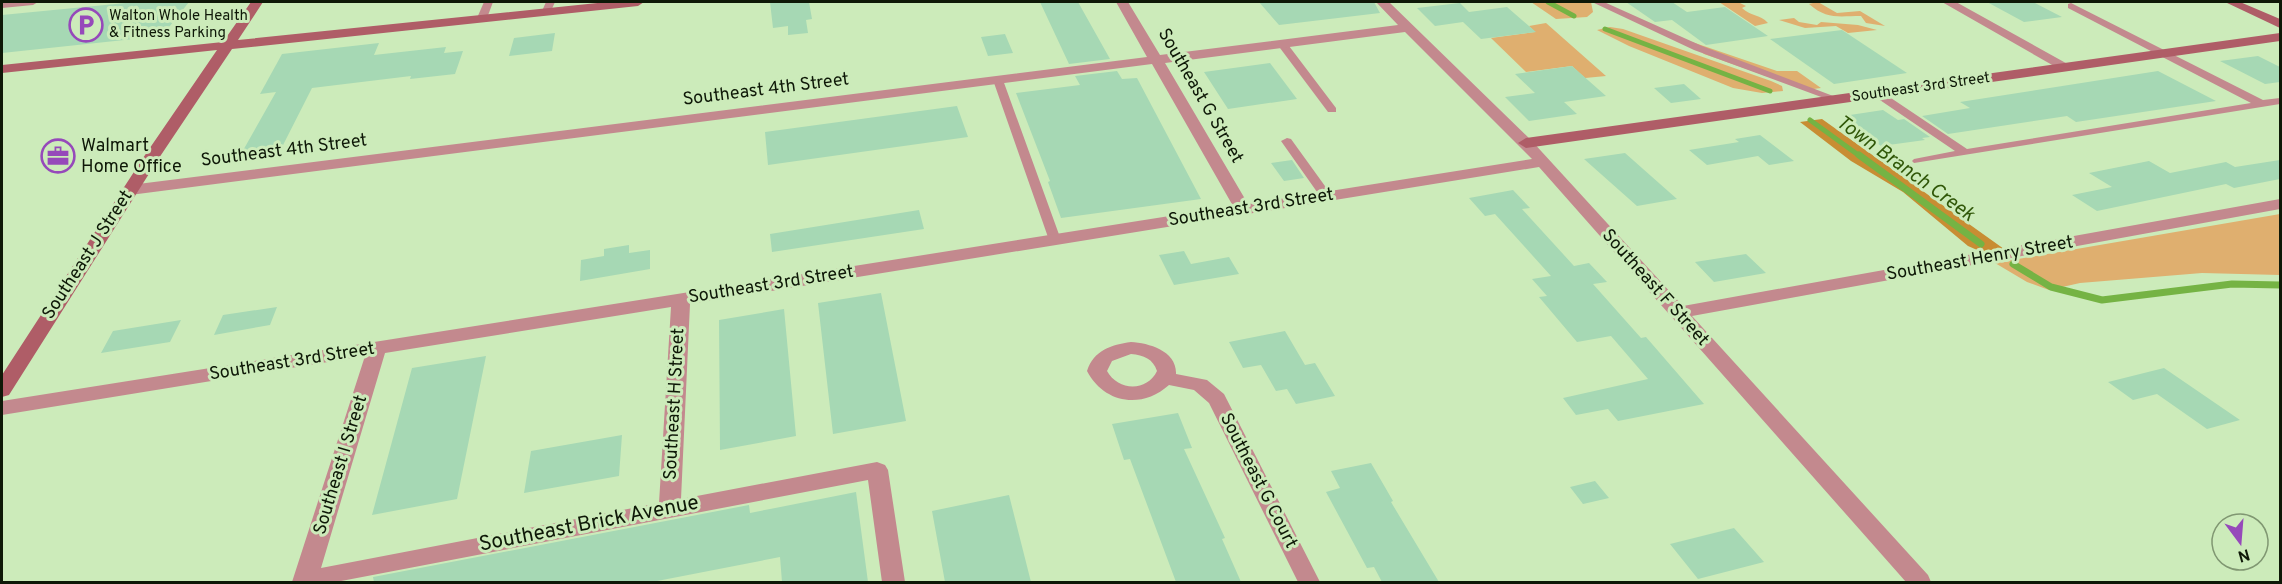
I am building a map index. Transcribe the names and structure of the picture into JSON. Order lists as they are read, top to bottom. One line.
{"streets":{"street":["Southeast 3rd Street","Southeast 4th Street","Southeast G Street","Southeast J Street","Southeast Henry Street","Southeast F Street","Southeast H Street","Southeast I Street","Southeast G Court","Southeast Brick Avenue"]},"crossings":[["Southeast 3rd Street","Southeast G Street"],["Southeast 3rd Street","Southeast F Street"],["Southeast 3rd Street","Southeast H Street"],["Southeast 3rd Street","Southeast I Street"],["Southeast 4th Street","Southeast G Street"],["Southeast 4th Street","Southeast J Street"],["Southeast 4th Street","Southeast F Street"],["Southeast Henry Street","Southeast F Street"],["Southeast H Street","Southeast Brick Avenue"],["Southeast I Street","Southeast Brick Avenue"]],"water":["Town Branch Creek"],"places":{"parking":["Walton Whole Health & Fitness Parking"],"office":["Walmart Home Office"]},"north":"bottom"}
